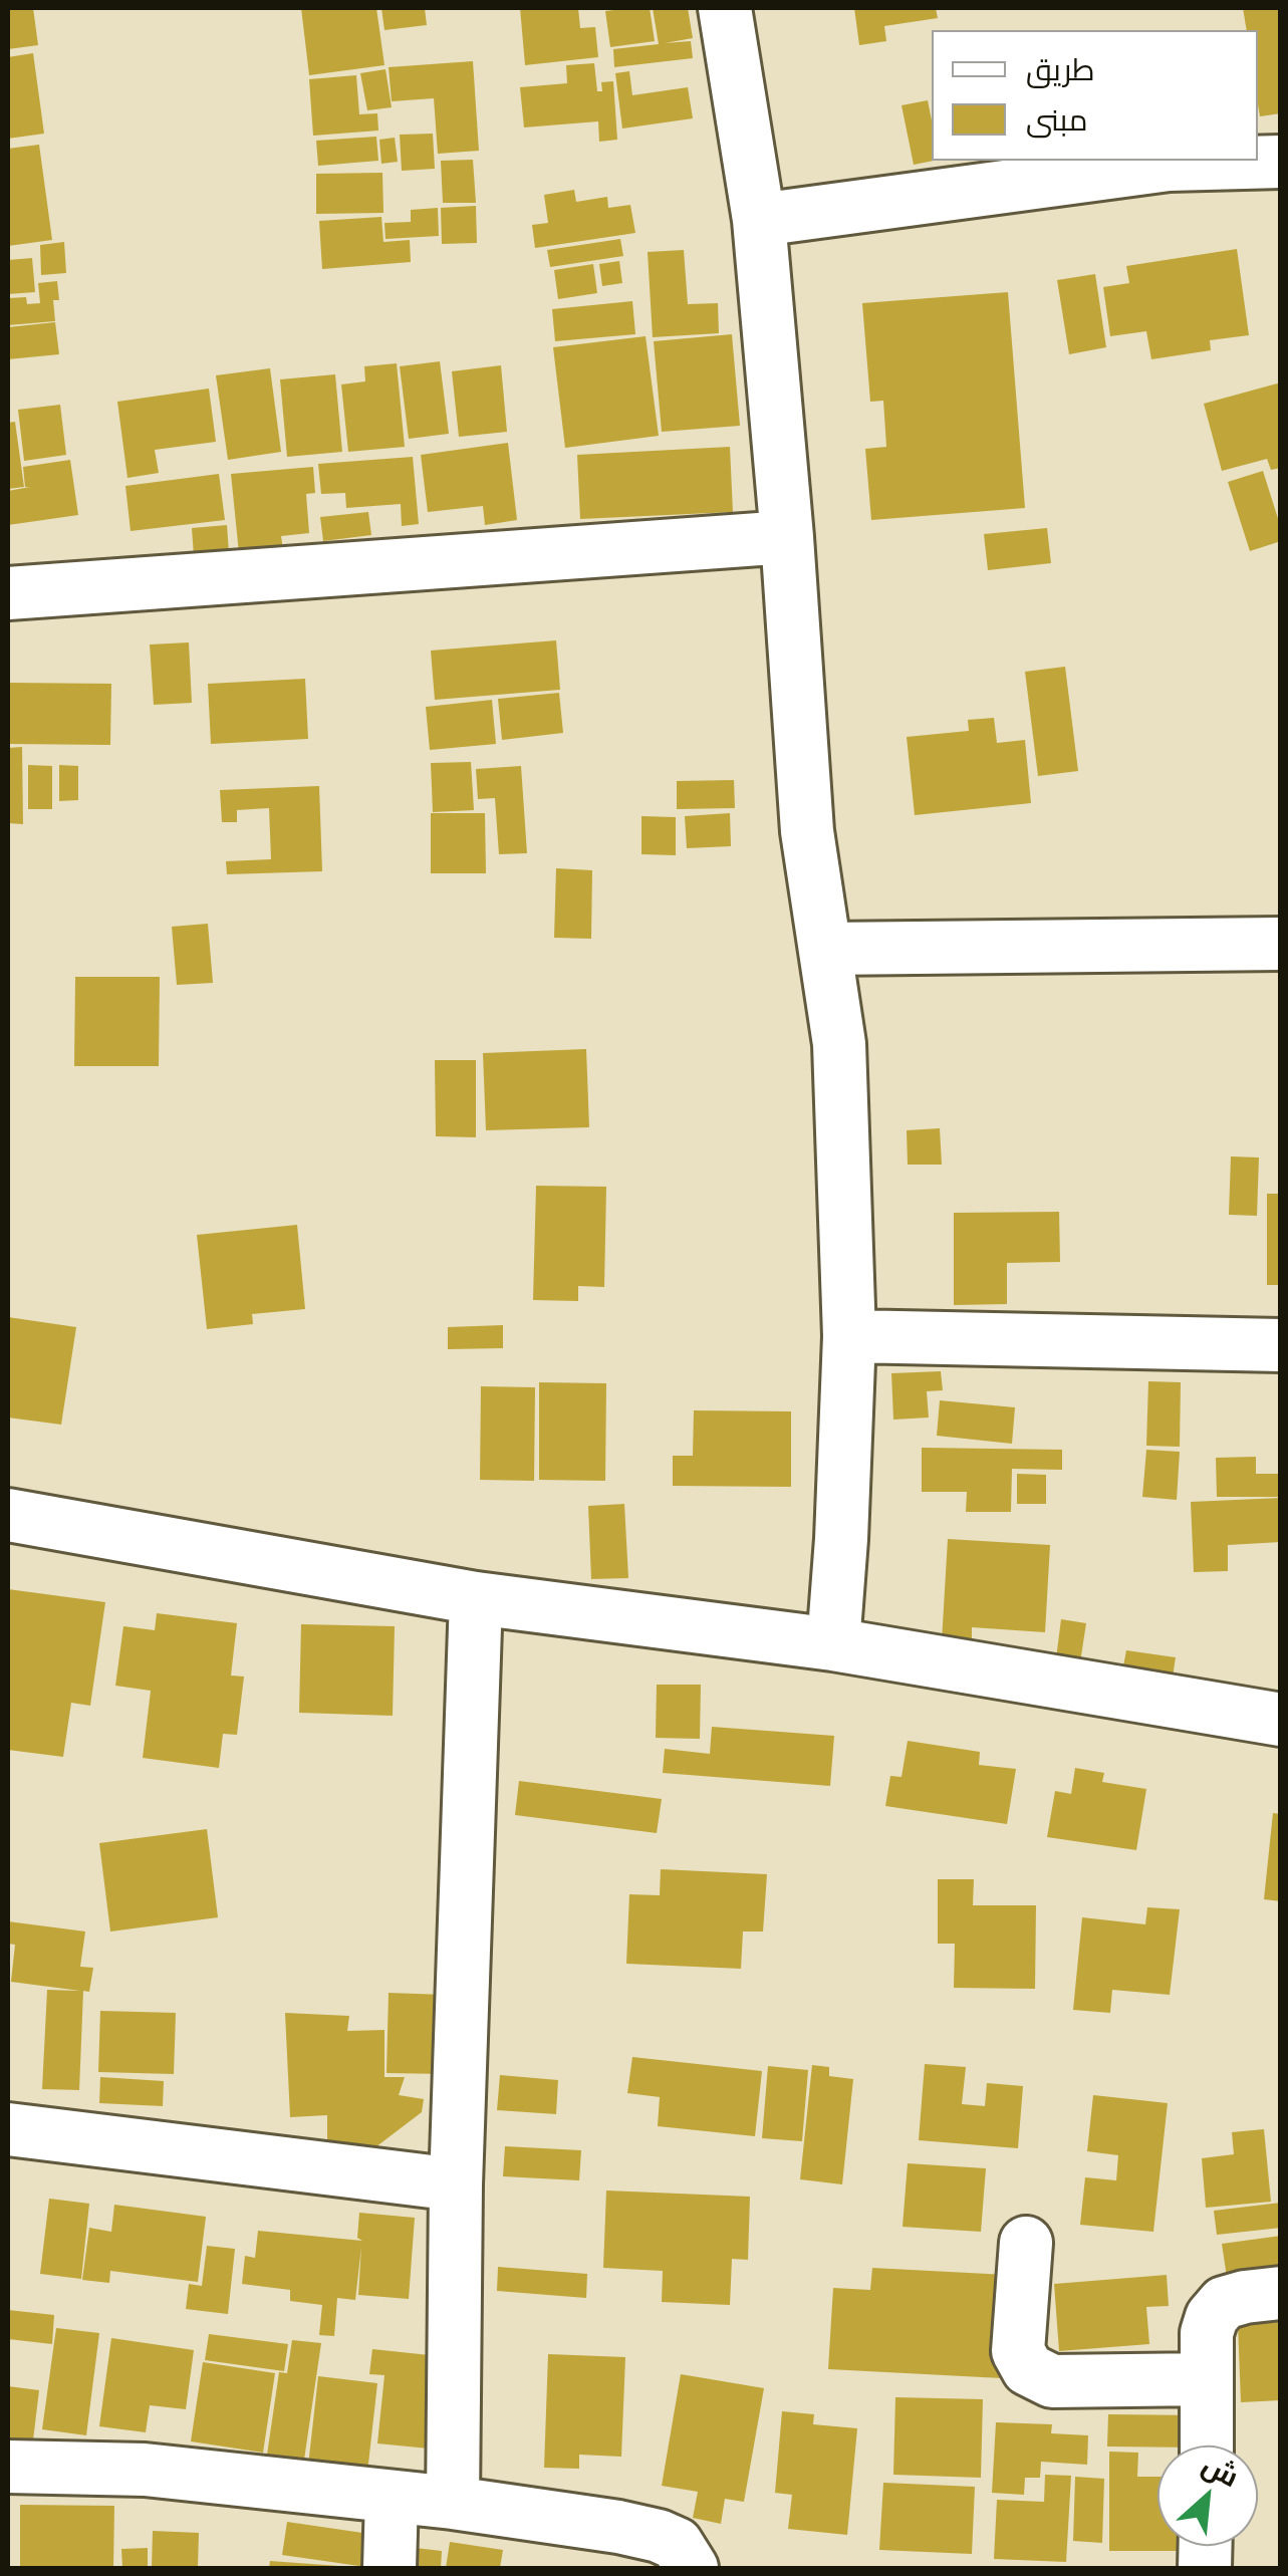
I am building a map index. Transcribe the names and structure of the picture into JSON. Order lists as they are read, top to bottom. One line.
{"legend":["طريق","مبنى"],"north":"top right"}
